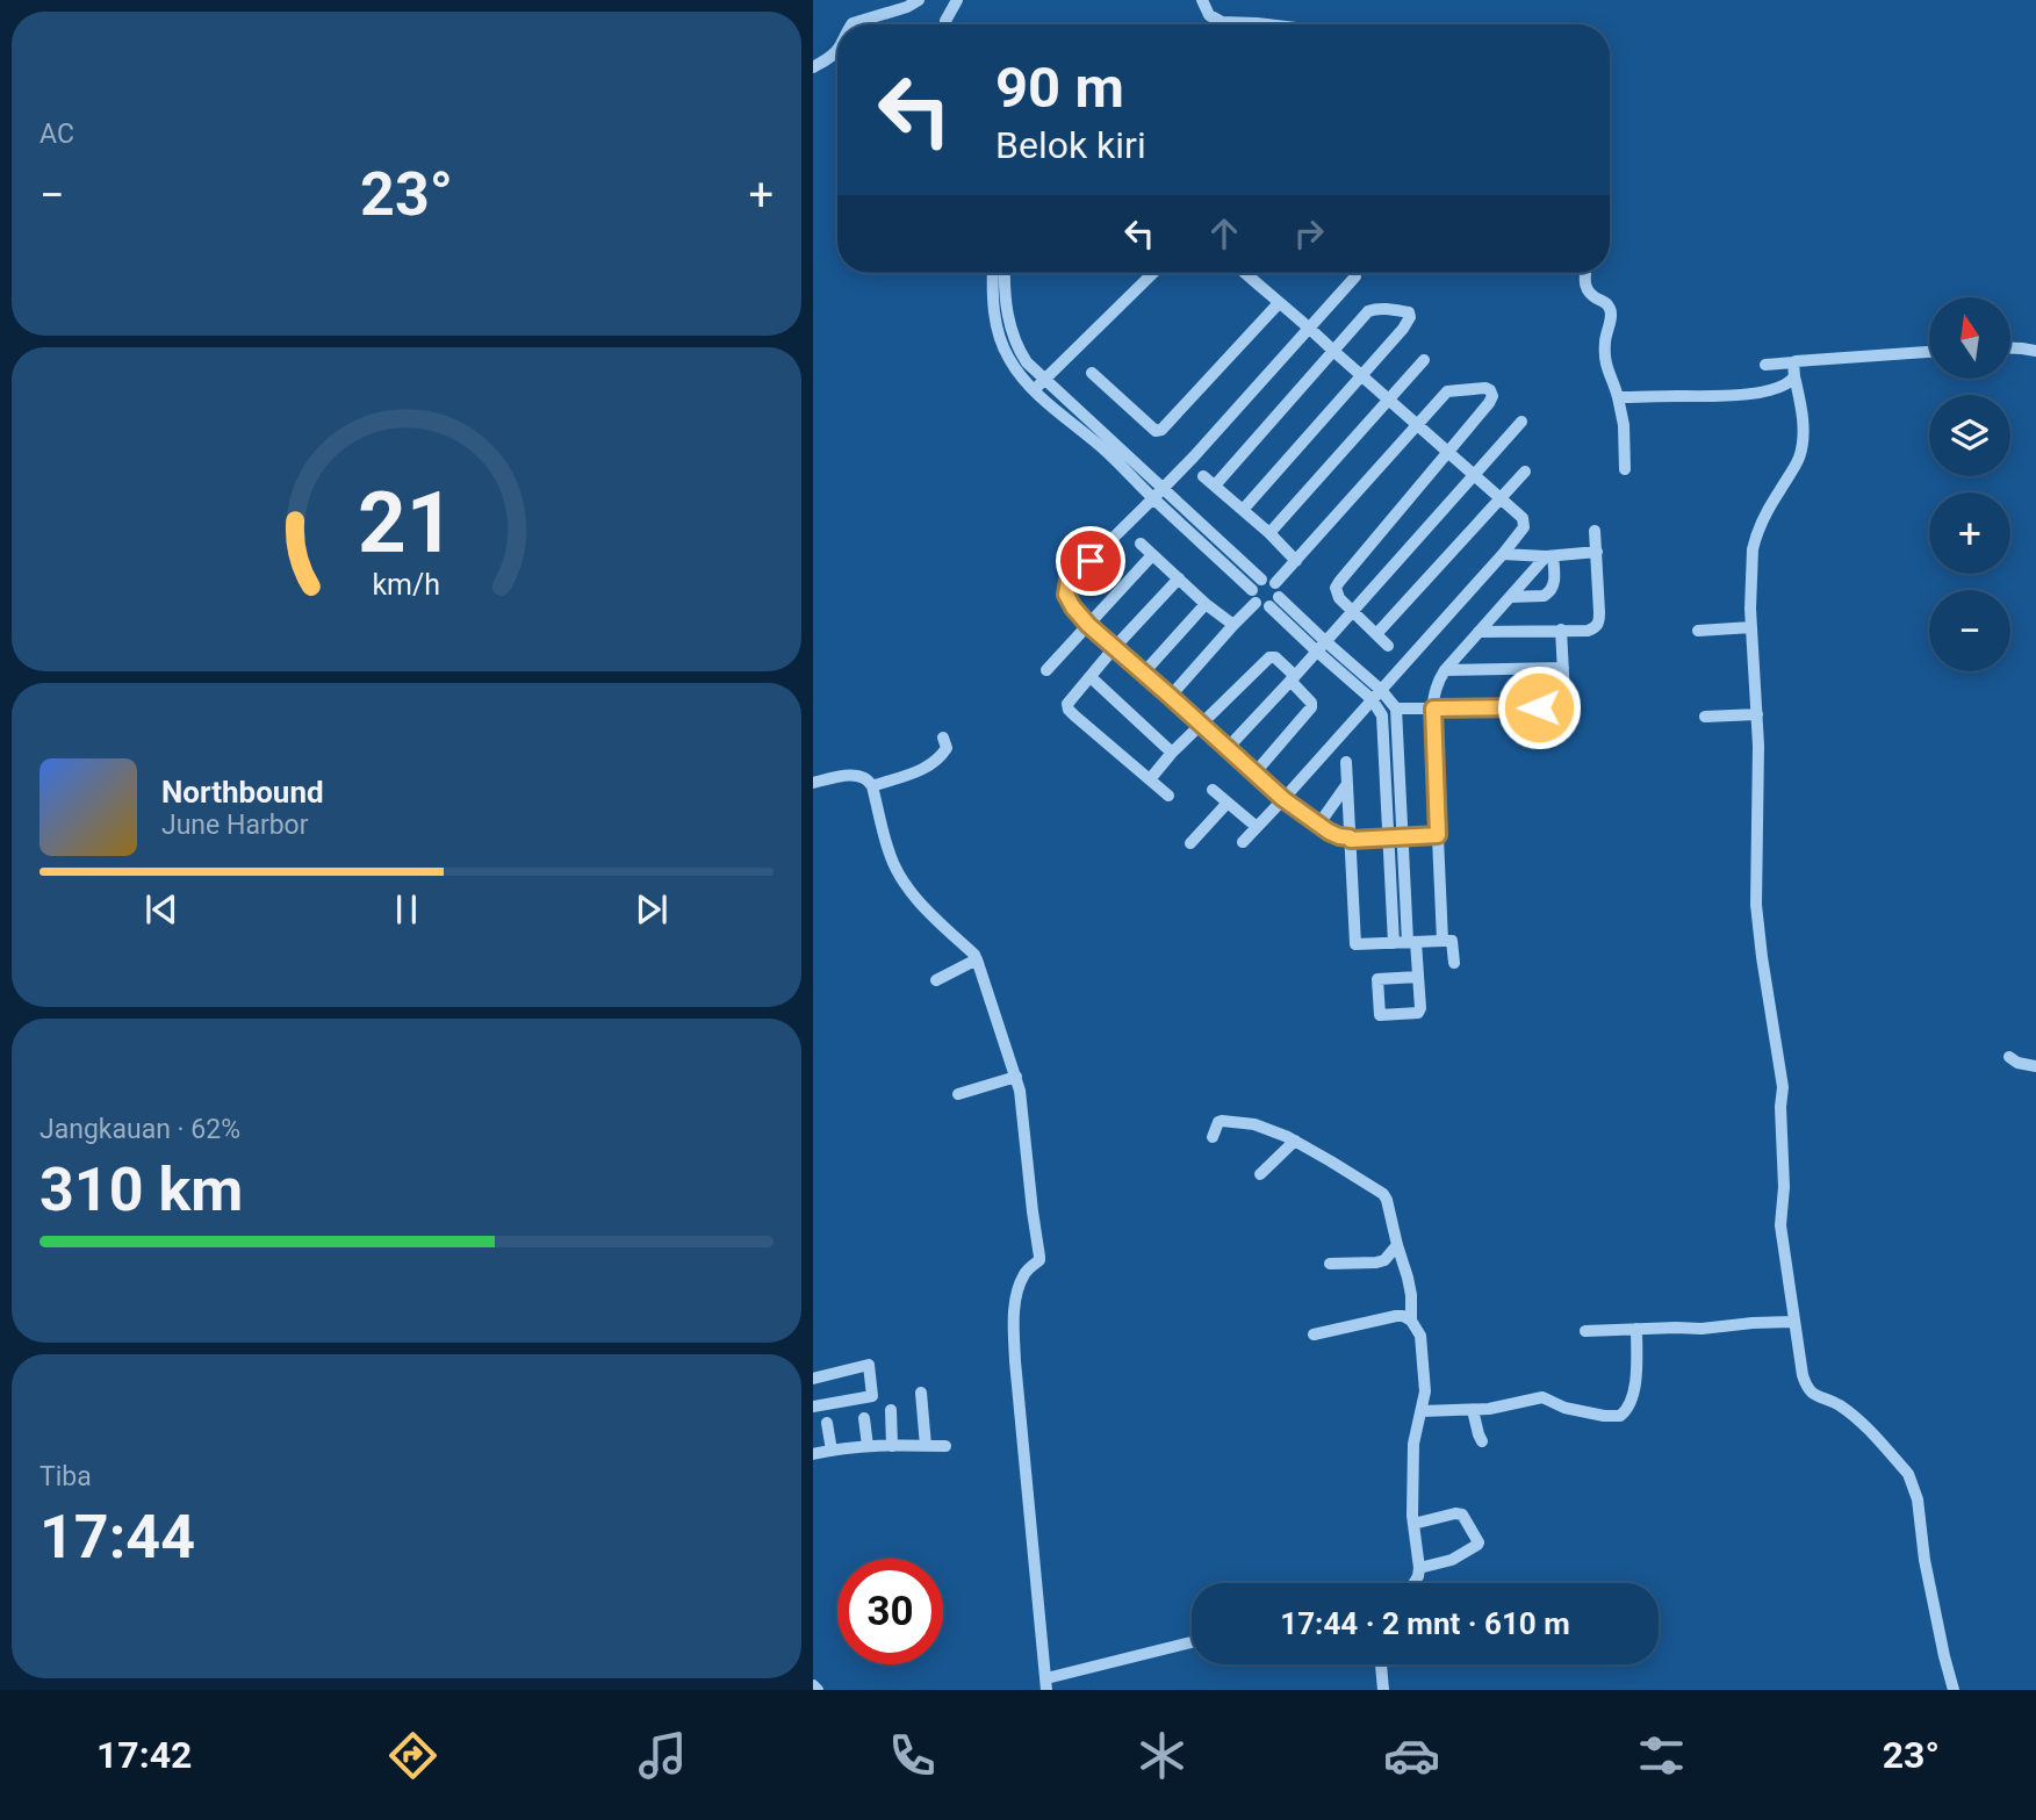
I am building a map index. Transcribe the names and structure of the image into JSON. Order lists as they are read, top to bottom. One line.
{"north":"top","page":{"tile":["AC",["Jangkauan · 62%","310 km"],["Tiba","17:44"]],"turn":["90 m","Belok kiri"],"heat":["−","23°","+"],"map_buttons":["+","−"],"song":["Northbound","June Harbor"],"limit":"30","trip":"17:44 · 2 mnt · 610 m","tabs":["17:42","23°"],"gauge":["21","km/h"]}}
